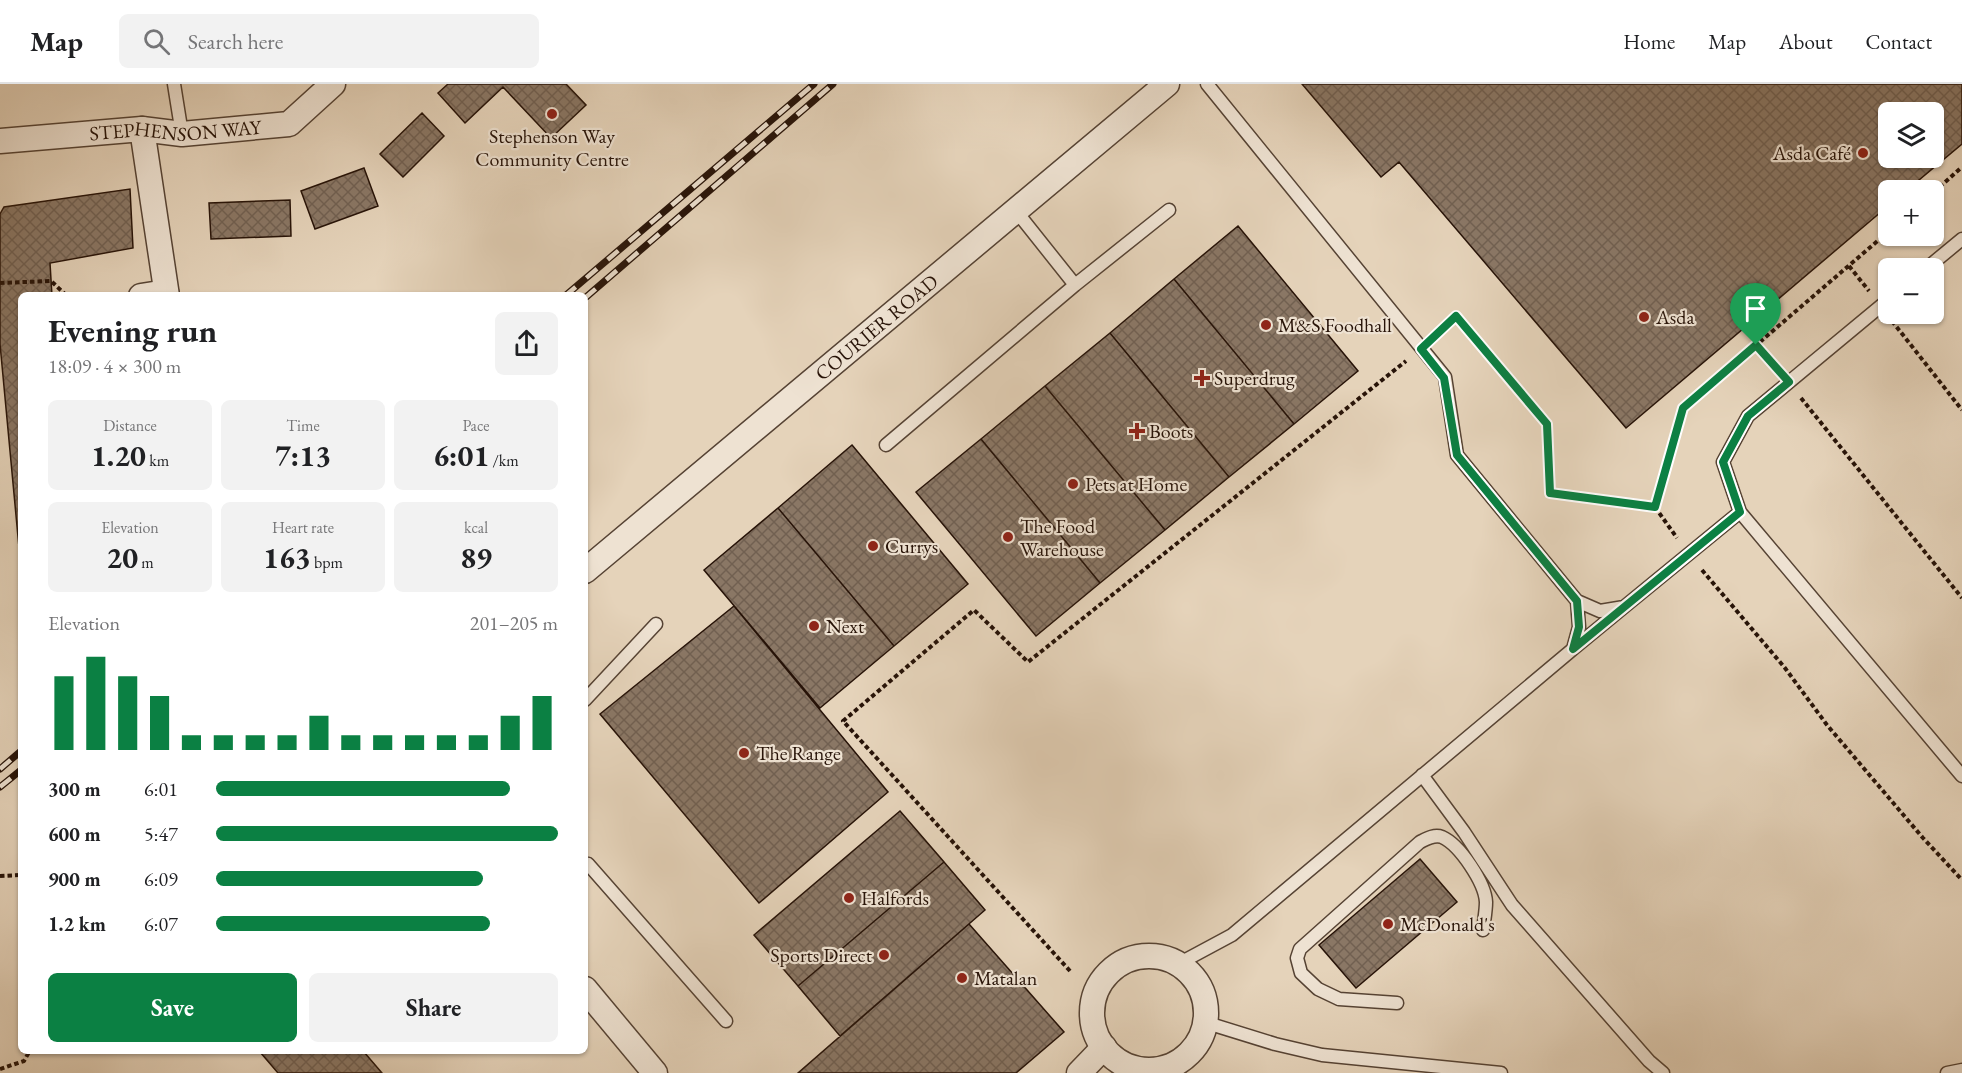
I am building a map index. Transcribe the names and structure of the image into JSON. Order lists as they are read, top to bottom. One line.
{"streets":{"street":["STEPHENSON WAY","COURIER ROAD"]},"places":{"other":["Stephenson Way Community Centre","Asda Café","Asda","M&S Foodhall","Pets at Home","The Food Warehouse","Currys","Next","The Range","Halfords","McDonald's","Sports Direct","Matalan"],"health":["Superdrug","Boots"]},"page":{"header":"Map","search":"Search here","nav":["Home","Map","About","Contact"],"map_buttons":["+","−"],"heading":["Evening run","18:09 · 4 × 300 m"],"stats":[["Distance","1.20 km"],["Time","7:13"],["Pace","6:01 /km"],["Elevation","20 m"],["Heart rate","163 bpm"],["kcal","89"]],"chart":["Elevation","201–205 m"],"list":[{"name":"300 m","note":"6:01"},{"name":"600 m","note":"5:47"},{"name":"900 m","note":"6:09"},{"name":"1.2 km","note":"6:07"}],"buttons":["Save","Share"]}}
